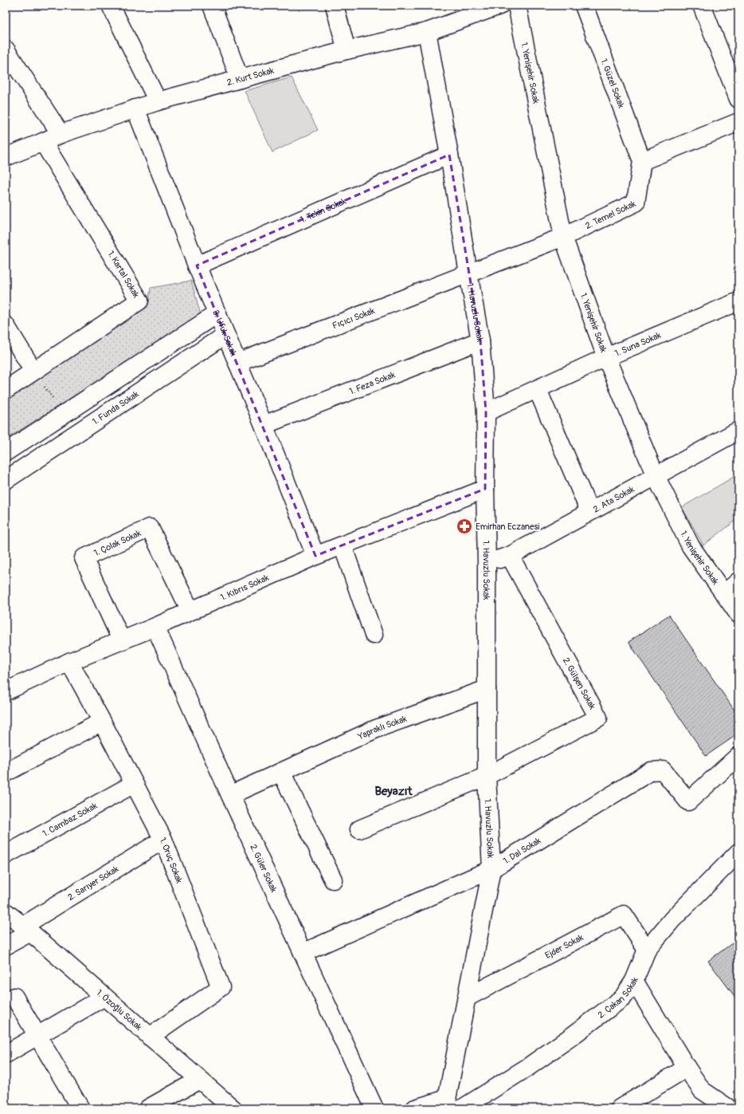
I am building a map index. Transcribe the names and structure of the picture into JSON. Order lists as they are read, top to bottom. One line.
{"streets":{"street":["1. Yenişehir Sokak","2. Kurt Sokak","1. Güzel Sokak","1. Tekin Sokak","2. Temel Sokak","1. Kartal Sokak","1. Havuzlu Sokak","Fıçıcı Sokak","3. Ufuk Sokak","1. Suna Sokak","1. Feza Sokak","1. Funda Sokak","2. Ata Sokak","1. Çolak Sokak","1. Kıbrıs Sokak","2. Gülşen Sokak","Yapraklı Sokak","1. Cambaz Sokak","1. Dal Sokak","1. Oruç Sokak","2. Güler Sokak","2. Sarıyer Sokak","Ejder Sokak","2. Çakan Sokak","1. Özoğlu Sokak"]},"crossings":[["1. Yenişehir Sokak","2. Temel Sokak"],["1. Yenişehir Sokak","1. Suna Sokak"],["1. Yenişehir Sokak","2. Ata Sokak"],["2. Kurt Sokak","1. Kartal Sokak"],["2. Kurt Sokak","1. Havuzlu Sokak"],["2. Kurt Sokak","3. Ufuk Sokak"],["1. Güzel Sokak","2. Temel Sokak"],["1. Tekin Sokak","1. Havuzlu Sokak"],["1. Tekin Sokak","3. Ufuk Sokak"],["2. Temel Sokak","1. Havuzlu Sokak"],["2. Temel Sokak","Fıçıcı Sokak"],["1. Havuzlu Sokak","Fıçıcı Sokak"],["1. Havuzlu Sokak","1. Suna Sokak"],["1. Havuzlu Sokak","1. Feza Sokak"],["1. Havuzlu Sokak","2. Ata Sokak"],["1. Havuzlu Sokak","1. Kıbrıs Sokak"],["1. Havuzlu Sokak","2. Gülşen Sokak"],["1. Havuzlu Sokak","Yapraklı Sokak"],["1. Havuzlu Sokak","1. Dal Sokak"],["1. Havuzlu Sokak","Ejder Sokak"],["Fıçıcı Sokak","3. Ufuk Sokak"],["3. Ufuk Sokak","1. Feza Sokak"],["3. Ufuk Sokak","1. Funda Sokak"],["3. Ufuk Sokak","1. Kıbrıs Sokak"],["2. Ata Sokak","2. Gülşen Sokak"],["1. Çolak Sokak","1. Kıbrıs Sokak"],["1. Kıbrıs Sokak","1. Oruç Sokak"],["1. Kıbrıs Sokak","2. Güler Sokak"],["Yapraklı Sokak","2. Güler Sokak"],["1. Cambaz Sokak","1. Oruç Sokak"],["1. Dal Sokak","2. Güler Sokak"],["1. Oruç Sokak","2. Sarıyer Sokak"],["1. Oruç Sokak","1. Özoğlu Sokak"],["2. Sarıyer Sokak","1. Özoğlu Sokak"],["Ejder Sokak","2. Çakan Sokak"]],"districts":["Beyazıt"],"places":{"pharmacy":["Emirhan Eczanesi"]}}
